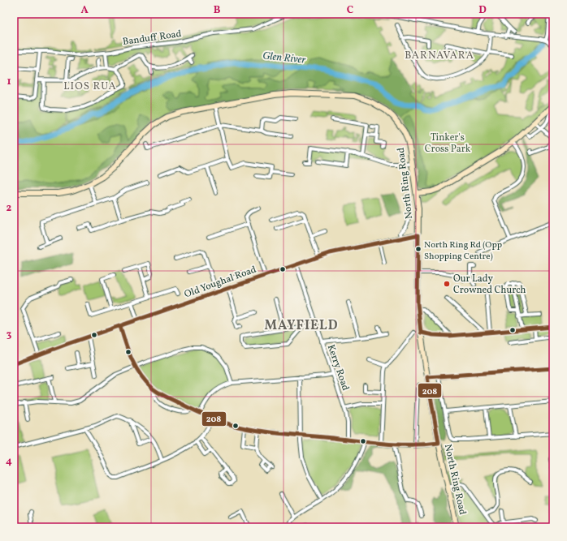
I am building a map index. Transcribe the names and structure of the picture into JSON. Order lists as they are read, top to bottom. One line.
{"streets":{"main road":["North Ring Road"],"street":["Banduff Road","Old Youghal Road","Kerry Road"]},"crossings":[["North Ring Road","Old Youghal Road"],["Old Youghal Road","Kerry Road"]],"districts":["BARNAVARA","LIOS RUA","MAYFIELD"],"water":["Glen River"],"parks":["Tinker's Cross Park"],"places":["North Ring Rd (Opp Shopping Centre)","Our Lady Crowned Church"],"lines":["transit line 208"],"grid":{"columns":["A","B","C","D"],"rows":["1","2","3","4"]}}
